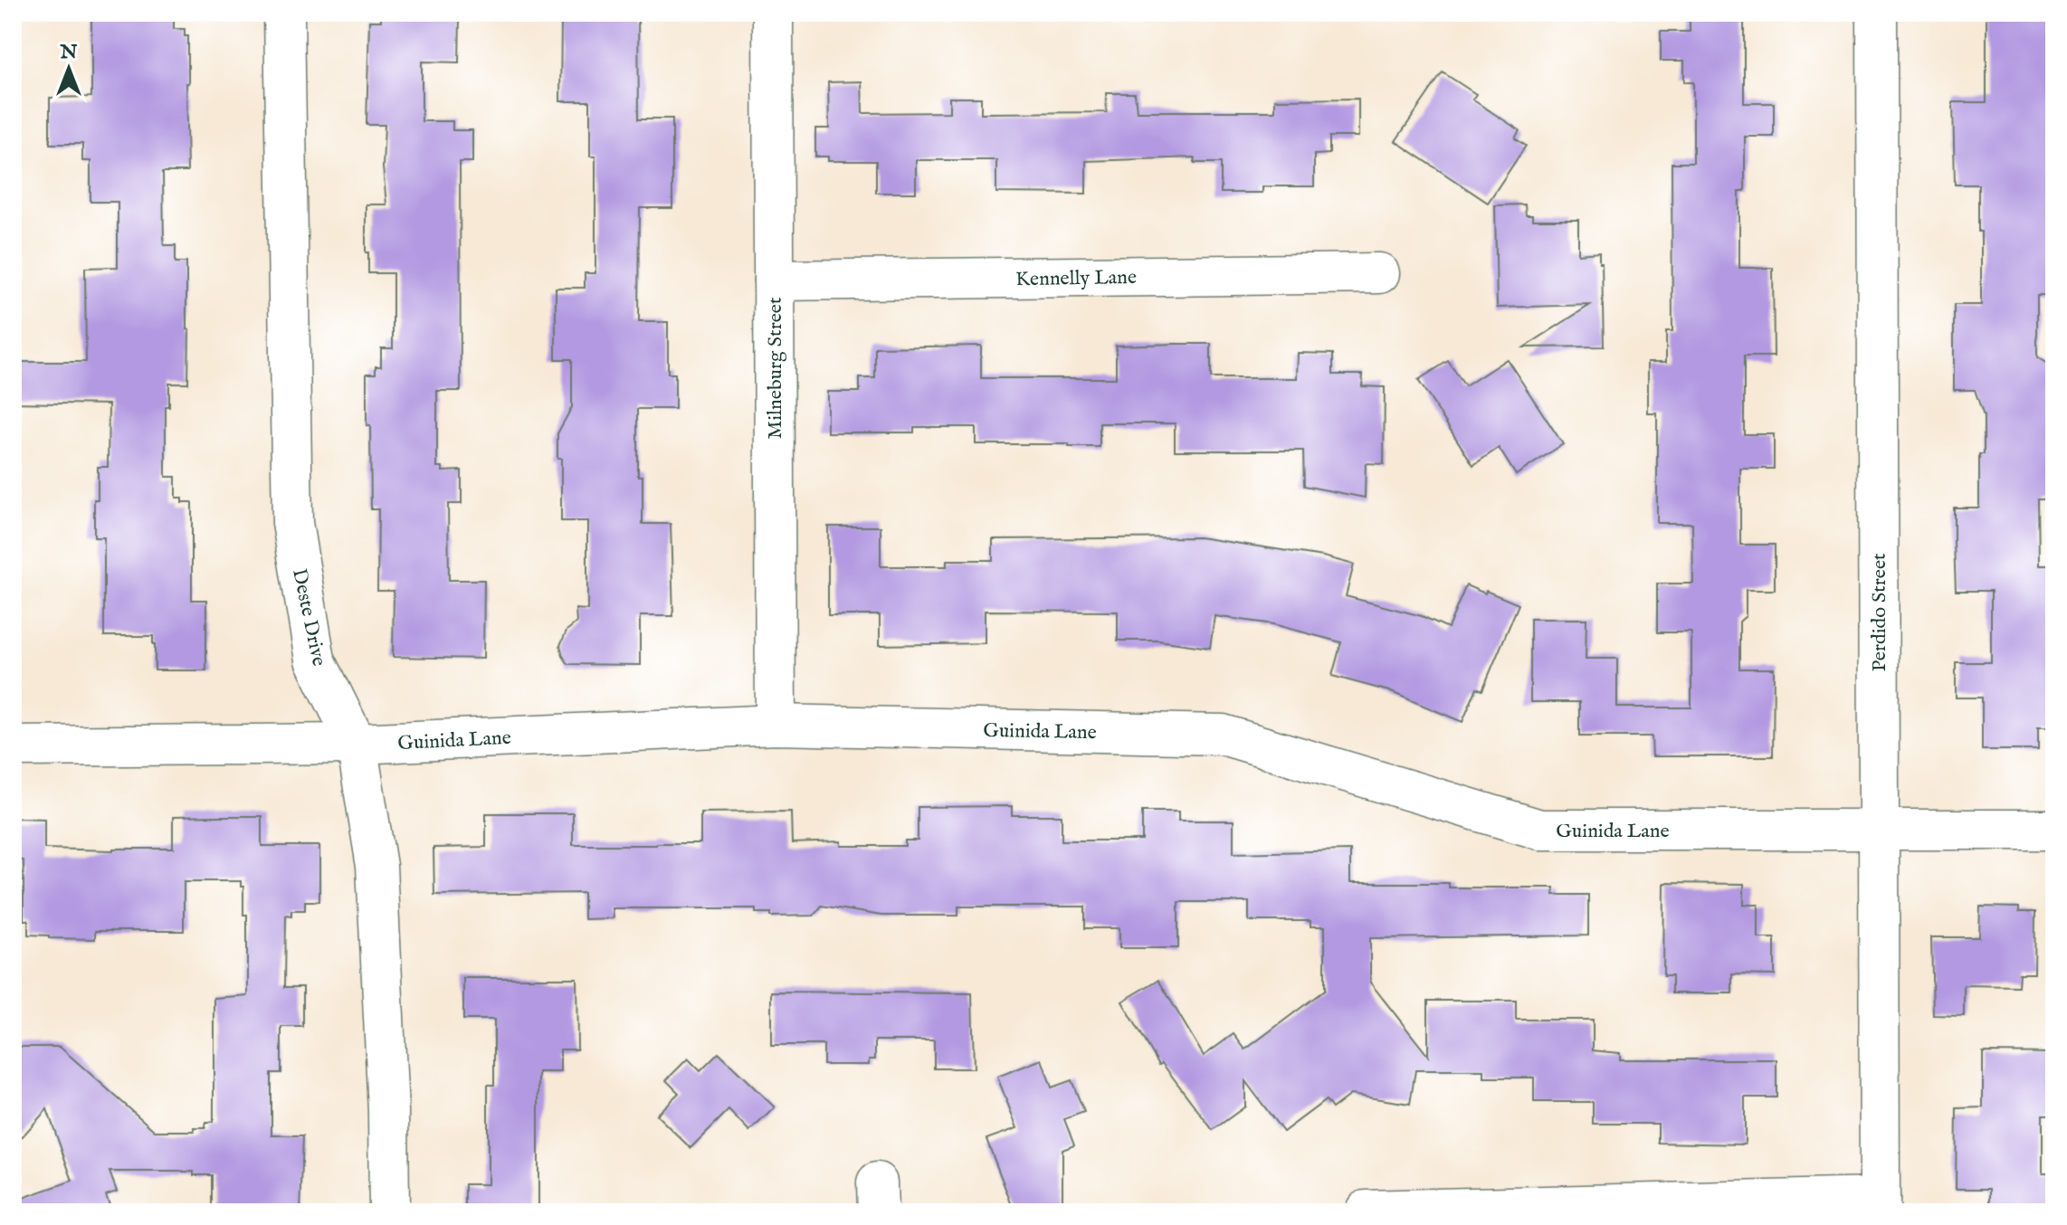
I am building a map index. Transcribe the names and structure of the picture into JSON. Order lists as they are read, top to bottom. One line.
{"streets":{"street":["Kennelly Lane","Milneburg Street","Perdido Street","Deste Drive","Guinida Lane"]},"crossings":[["Kennelly Lane","Milneburg Street"],["Milneburg Street","Guinida Lane"],["Perdido Street","Guinida Lane"],["Deste Drive","Guinida Lane"]],"north":"top"}
